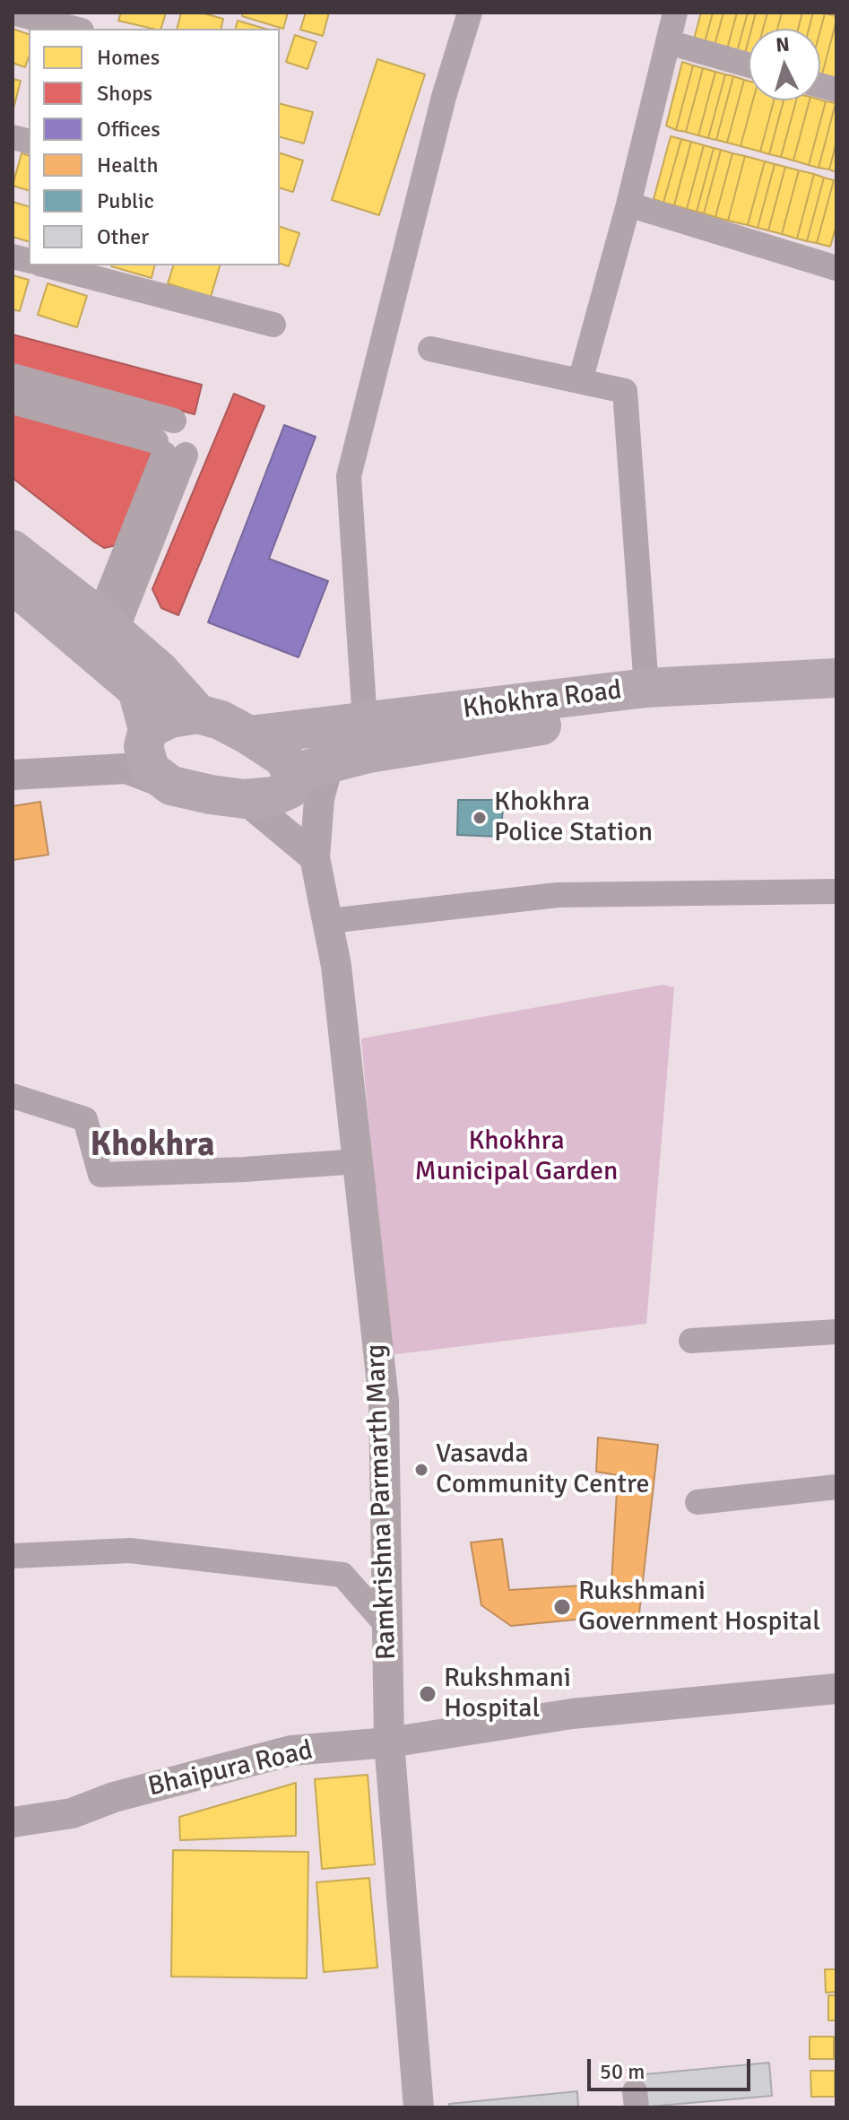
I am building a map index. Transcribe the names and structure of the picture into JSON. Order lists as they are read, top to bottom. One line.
{"streets":{"main road":["Khokhra Road"],"street":["Ramkrishna Parmarth Marg","Bhaipura Road"]},"crossings":[["Khokhra Road","Ramkrishna Parmarth Marg"],["Ramkrishna Parmarth Marg","Bhaipura Road"]],"districts":["Khokhra"],"parks":["Khokhra Municipal Garden"],"places":["Khokhra Police Station","Vasavda Community Centre","Rukshmani Government Hospital","Rukshmani Hospital"],"legend":["Homes","Shops","Offices","Health","Public","Other"],"scale_bar":"50 m","north":"top"}
